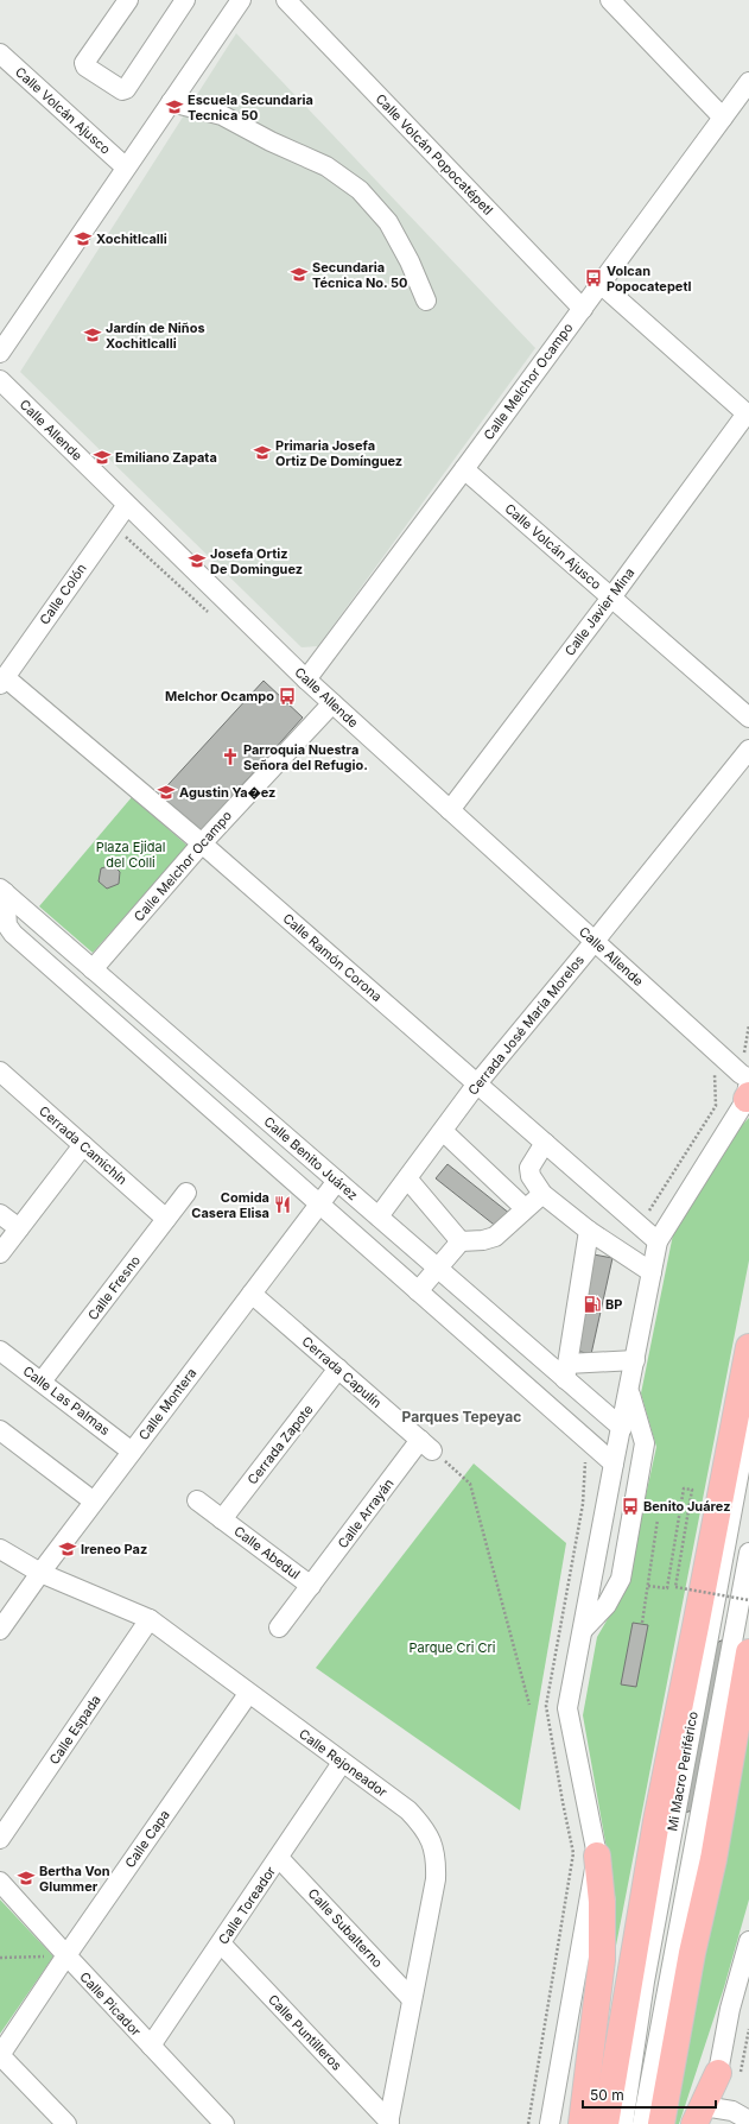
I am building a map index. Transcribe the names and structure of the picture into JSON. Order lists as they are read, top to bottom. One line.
{"streets":{"street":["Calle Volcán Ajusco","Calle Volcán Popocatépetl","Calle Melchor Ocampo","Calle Allende","Calle Colón","Calle Javier Mina","Calle Ramón Corona","Cerrada José María Morelos","Cerrada Camichín","Calle Benito Juárez","Calle Fresno","Cerrada Capulín","Calle Las Palmas","Calle Montera","Cerrada Zapote","Calle Arrayán","Calle Abedul","Calle Espada","Calle Rejoneador","Mi Macro Periférico","Calle Capa","Calle Toreador","Calle Subalterno","Calle Picador","Calle Puntilleros"]},"crossings":[["Calle Volcán Ajusco","Calle Melchor Ocampo"],["Calle Volcán Ajusco","Calle Javier Mina"],["Calle Volcán Popocatépetl","Calle Melchor Ocampo"],["Calle Melchor Ocampo","Calle Allende"],["Calle Melchor Ocampo","Calle Ramón Corona"],["Calle Melchor Ocampo","Calle Benito Juárez"],["Calle Allende","Calle Colón"],["Calle Allende","Calle Javier Mina"],["Calle Allende","Cerrada José María Morelos"],["Calle Colón","Calle Ramón Corona"],["Calle Ramón Corona","Cerrada José María Morelos"],["Cerrada José María Morelos","Calle Benito Juárez"],["Cerrada Camichín","Calle Fresno"],["Calle Benito Juárez","Calle Montera"],["Calle Fresno","Calle Las Palmas"],["Cerrada Capulín","Calle Montera"],["Cerrada Capulín","Cerrada Zapote"],["Cerrada Capulín","Calle Arrayán"],["Calle Las Palmas","Calle Montera"],["Calle Montera","Calle Rejoneador"],["Cerrada Zapote","Calle Abedul"],["Calle Arrayán","Calle Abedul"],["Calle Espada","Calle Rejoneador"],["Calle Rejoneador","Calle Capa"],["Calle Rejoneador","Calle Toreador"],["Calle Rejoneador","Calle Subalterno"],["Calle Rejoneador","Calle Puntilleros"],["Calle Capa","Calle Picador"],["Calle Toreador","Calle Subalterno"],["Calle Toreador","Calle Picador"],["Calle Toreador","Calle Puntilleros"]],"districts":["Parques Tepeyac"],"parks":["Plaza Ejidal del Colli","Parque Cri Cri"],"places":{"school or university":["Escuela Secundaria Tecnica 50","Xochitlcalli","Secundaria Técnica No. 50","Jardín de Niños Xochitlcalli","Primaria Josefa Ortiz De Domínguez","Emiliano Zapata","Josefa Ortiz De Dominguez","Agustin Ya�ez","Ireneo Paz","Bertha Von Glummer"],"bus stop":["Volcan Popocatepetl","Melchor Ocampo","Benito Juárez"],"church":["Parroquia Nuestra Señora del Refugio."],"restaurant":["Comida Casera Elisa"],"fuel station":["BP"]},"scale_bar":"50 m"}
